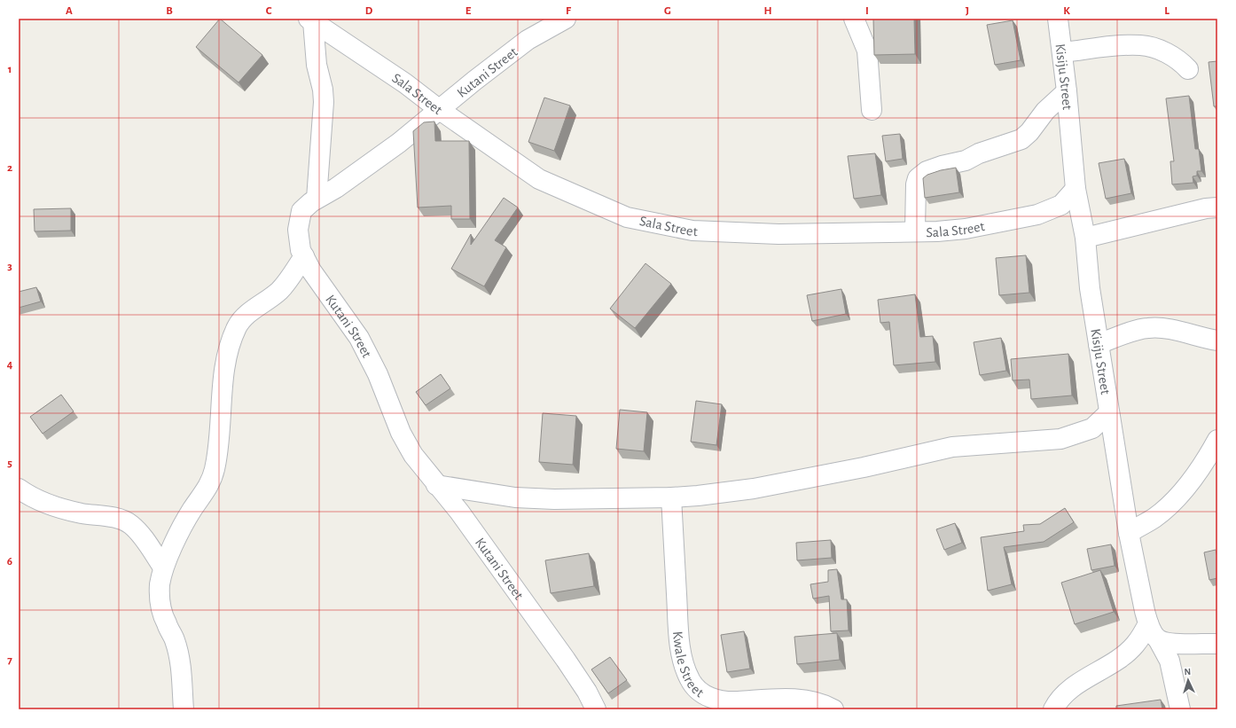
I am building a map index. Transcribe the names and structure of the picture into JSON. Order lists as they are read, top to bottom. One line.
{"streets":{"street":["Kutani Street","Kisiju Street","Sala Street","Kwale Street"]},"crossings":[["Kutani Street","Sala Street"],["Kisiju Street","Sala Street"]],"north":"top","grid":{"columns":["A","B","C","D","E","F","G","H","I","J","K","L"],"rows":["1","2","3","4","5","6","7"]}}
